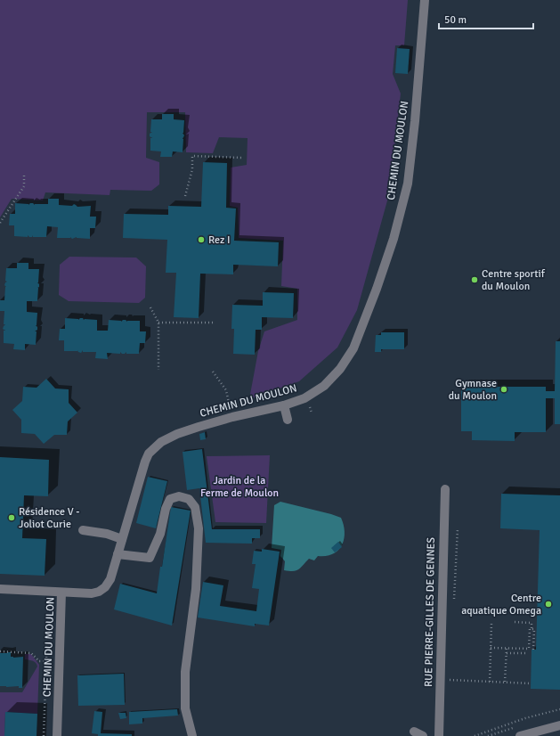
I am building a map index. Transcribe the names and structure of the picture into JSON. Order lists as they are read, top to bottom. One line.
{"streets":{"street":["CHEMIN DU MOULON","RUE PIERRE-GILLES DE GENNES"]},"parks":["Jardin de la Ferme de Moulon"],"places":["Rez I","Centre sportif du Moulon","Gymnase du Moulon","Résidence V - Joliot Curie","Centre aquatique Omega"],"scale_bar":"50 m"}
